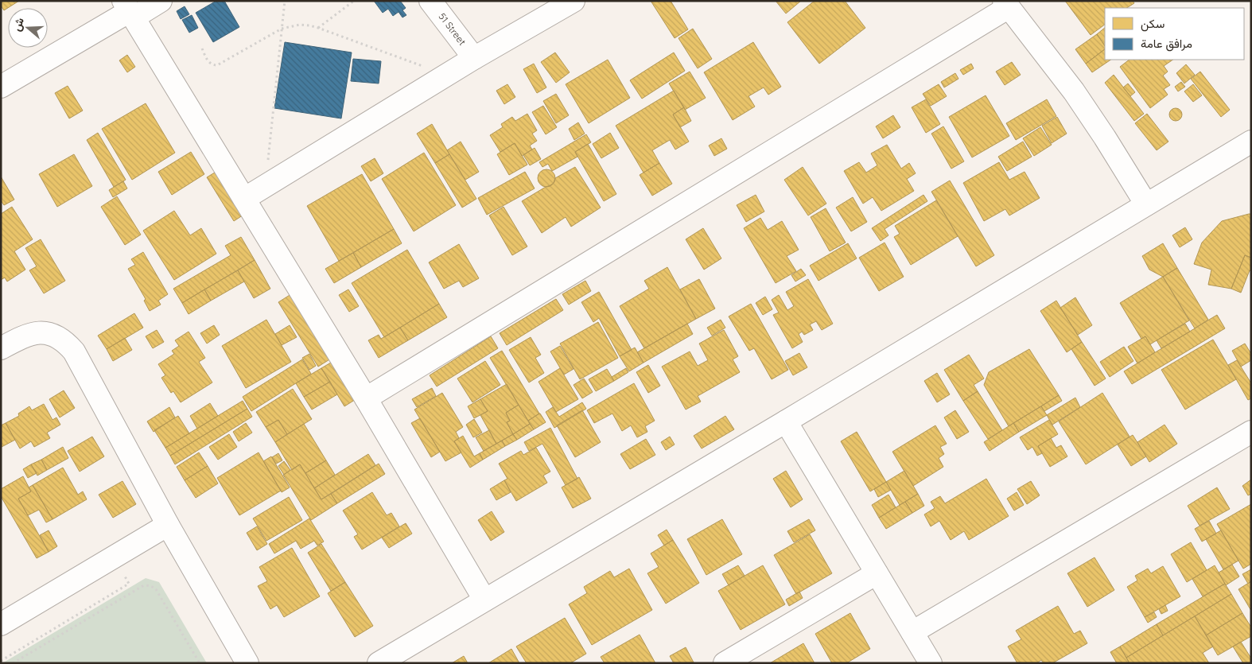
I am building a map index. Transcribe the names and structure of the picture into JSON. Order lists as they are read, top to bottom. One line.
{"streets":{"street":["51 Street"]},"legend":["سكن","مرافق عامة"],"north":"left"}
